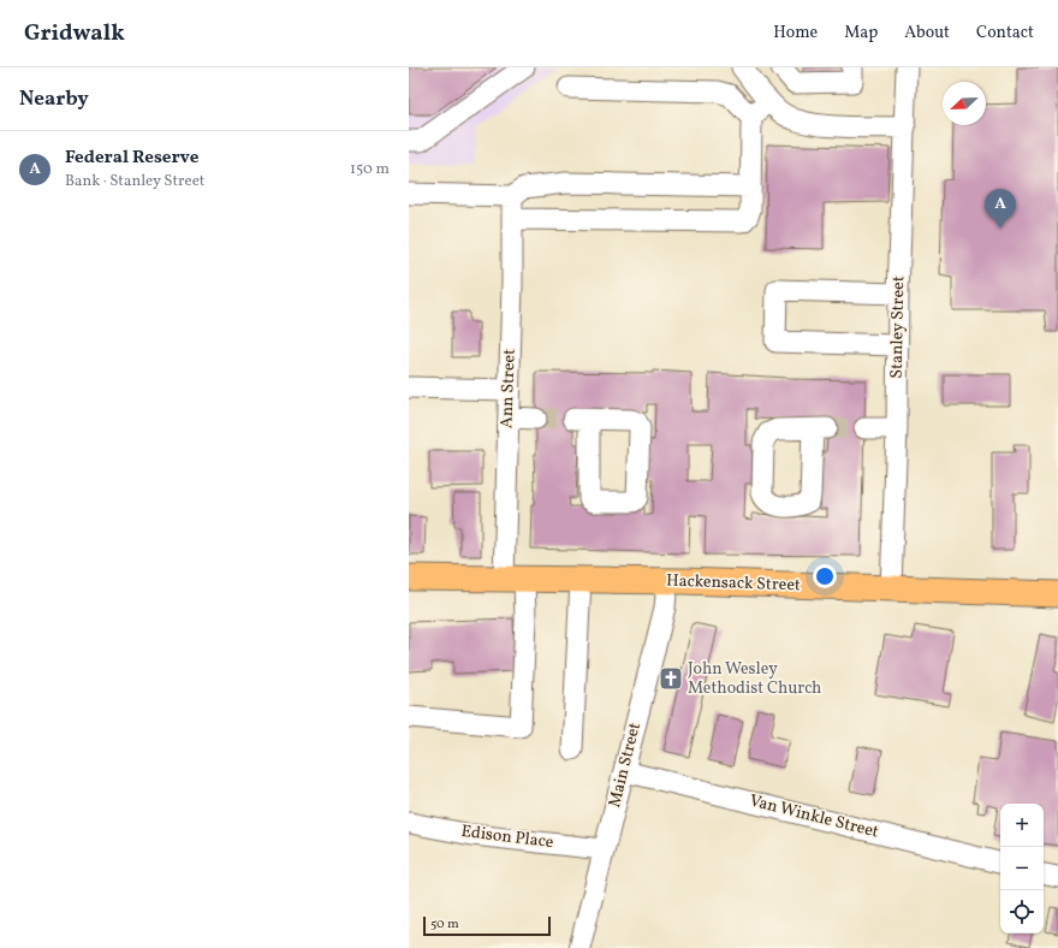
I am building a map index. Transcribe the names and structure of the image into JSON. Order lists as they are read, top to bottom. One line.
{"streets":{"main road":["Hackensack Street"],"street":["Stanley Street","Ann Street","Main Street","Van Winkle Street","Edison Place"]},"crossings":[["Stanley Street","Hackensack Street"],["Ann Street","Hackensack Street"],["Hackensack Street","Main Street"],["Main Street","Van Winkle Street"],["Main Street","Edison Place"]],"places":{"church":["John Wesley Methodist Church"]},"scale_bar":"50 m","north":"bottom left","page":{"header":"Gridwalk","nav":["Home","Map","About","Contact"],"heading":"Nearby","list":[{"mark":"A","name":"Federal Reserve","note":"Bank · Stanley Street","value":"150 m"}],"pins":"A","map_buttons":["+","−"],"scale":"50 m"}}
